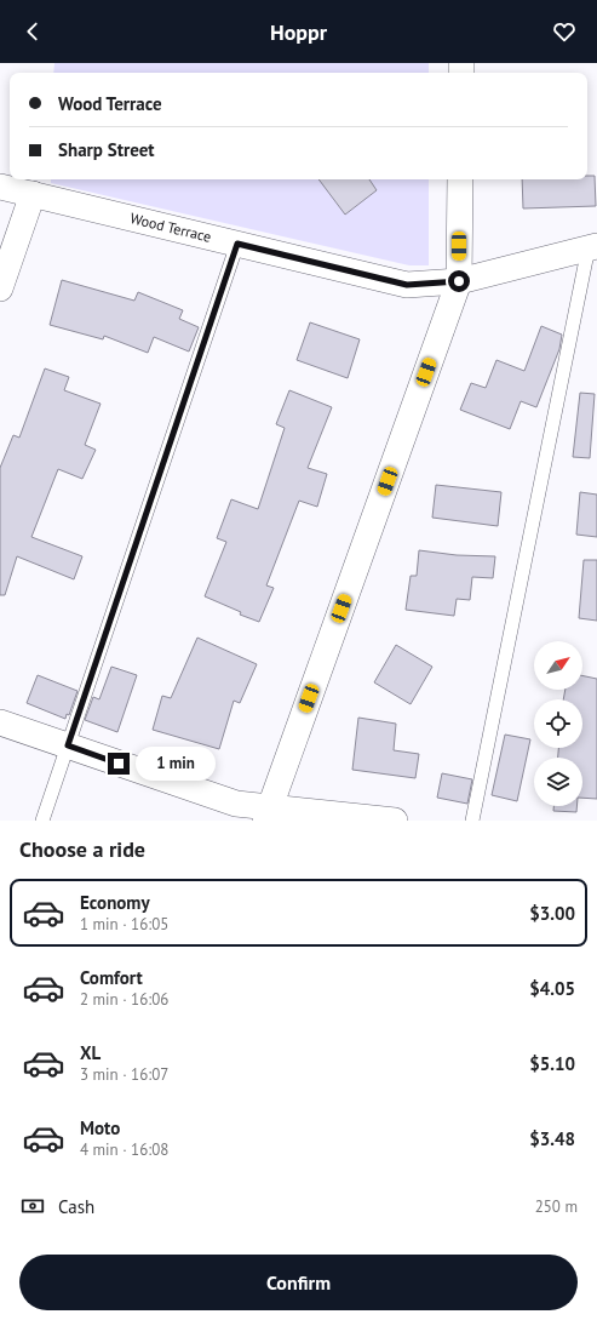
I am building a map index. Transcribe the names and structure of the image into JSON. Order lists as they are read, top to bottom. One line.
{"streets":{"street":["Wood Terrace"]},"north":"top right","page":{"header":"Hoppr","banner":["Wood Terrace","Sharp Street"],"bubble":"1 min","heading":"Choose a ride","list":[{"name":"Economy","note":"1 min · 16:05","value":"$3.00"},{"name":"Comfort","note":"2 min · 16:06","value":"$4.05"},{"name":"XL","note":"3 min · 16:07","value":"$5.10"},{"name":"Moto","note":"4 min · 16:08","value":"$3.48"}],"pay":["Cash","250 m"],"buttons":"Confirm"}}
